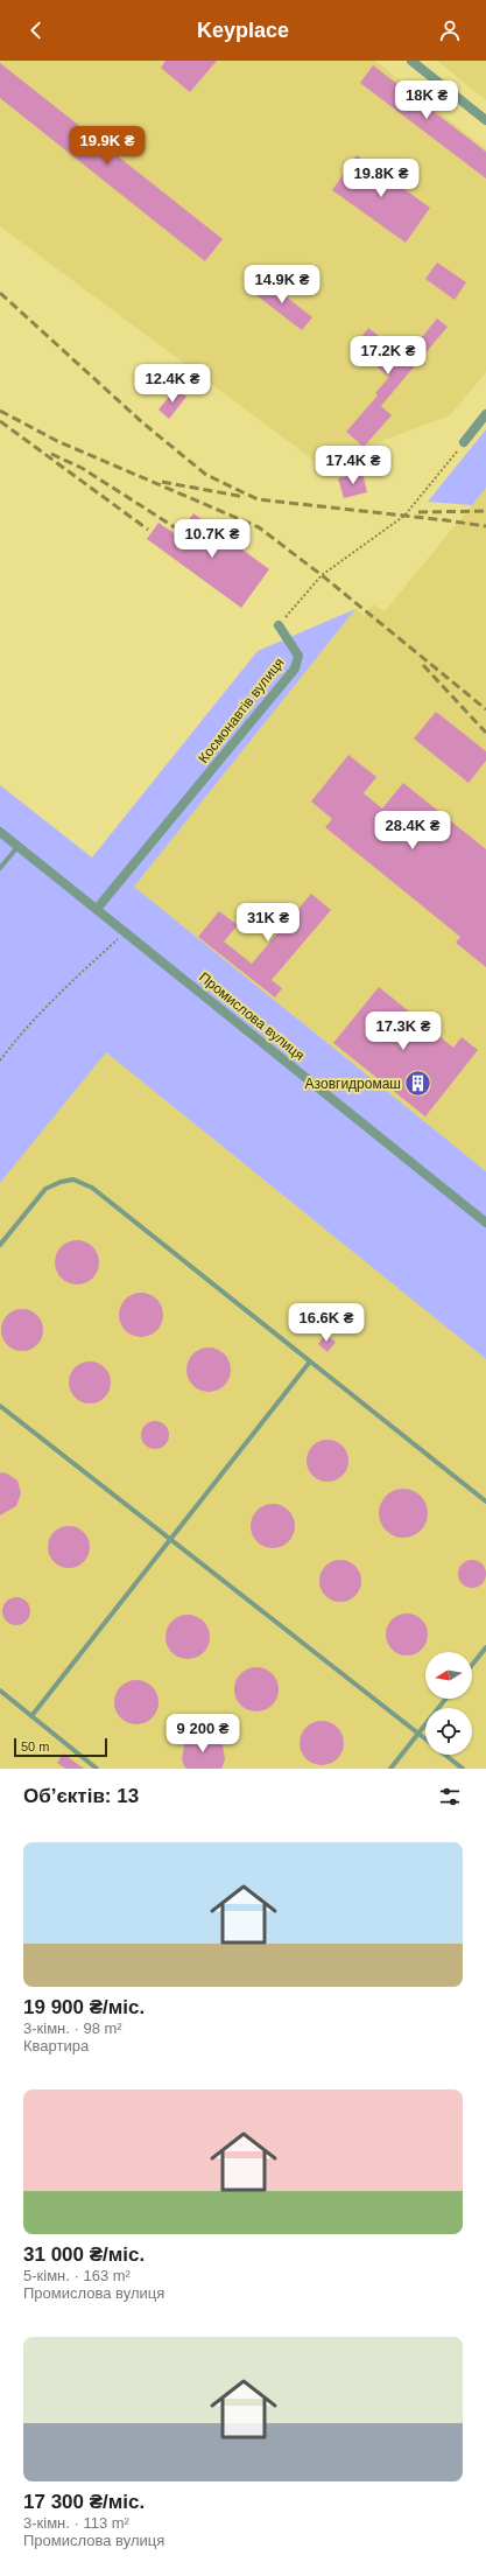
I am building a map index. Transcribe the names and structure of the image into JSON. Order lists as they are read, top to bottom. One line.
{"streets":{"street":["Космонавтів вулиця","Промислова вулиця"]},"crossings":[["Космонавтів вулиця","Промислова вулиця"]],"places":{"building":["Азовгидромаш"]},"scale_bar":"50 m","north":"left","page":{"header":"Keyplace","price":["18K ₴","19.9K ₴","19.8K ₴","14.9K ₴","17.2K ₴","12.4K ₴","17.4K ₴","10.7K ₴","28.4K ₴","31K ₴","17.3K ₴","16.6K ₴","9 200 ₴"],"scale":"50 m","heading":"Об’єктів: 13","list":[{"name":"19 900 ₴/міс.","note":"3-кімн. · 98 m² · Квартира"},{"name":"31 000 ₴/міс.","note":"5-кімн. · 163 m² · Промислова вулиця"},{"name":"17 300 ₴/міс.","note":"3-кімн. · 113 m² · Промислова вулиця"}]}}
